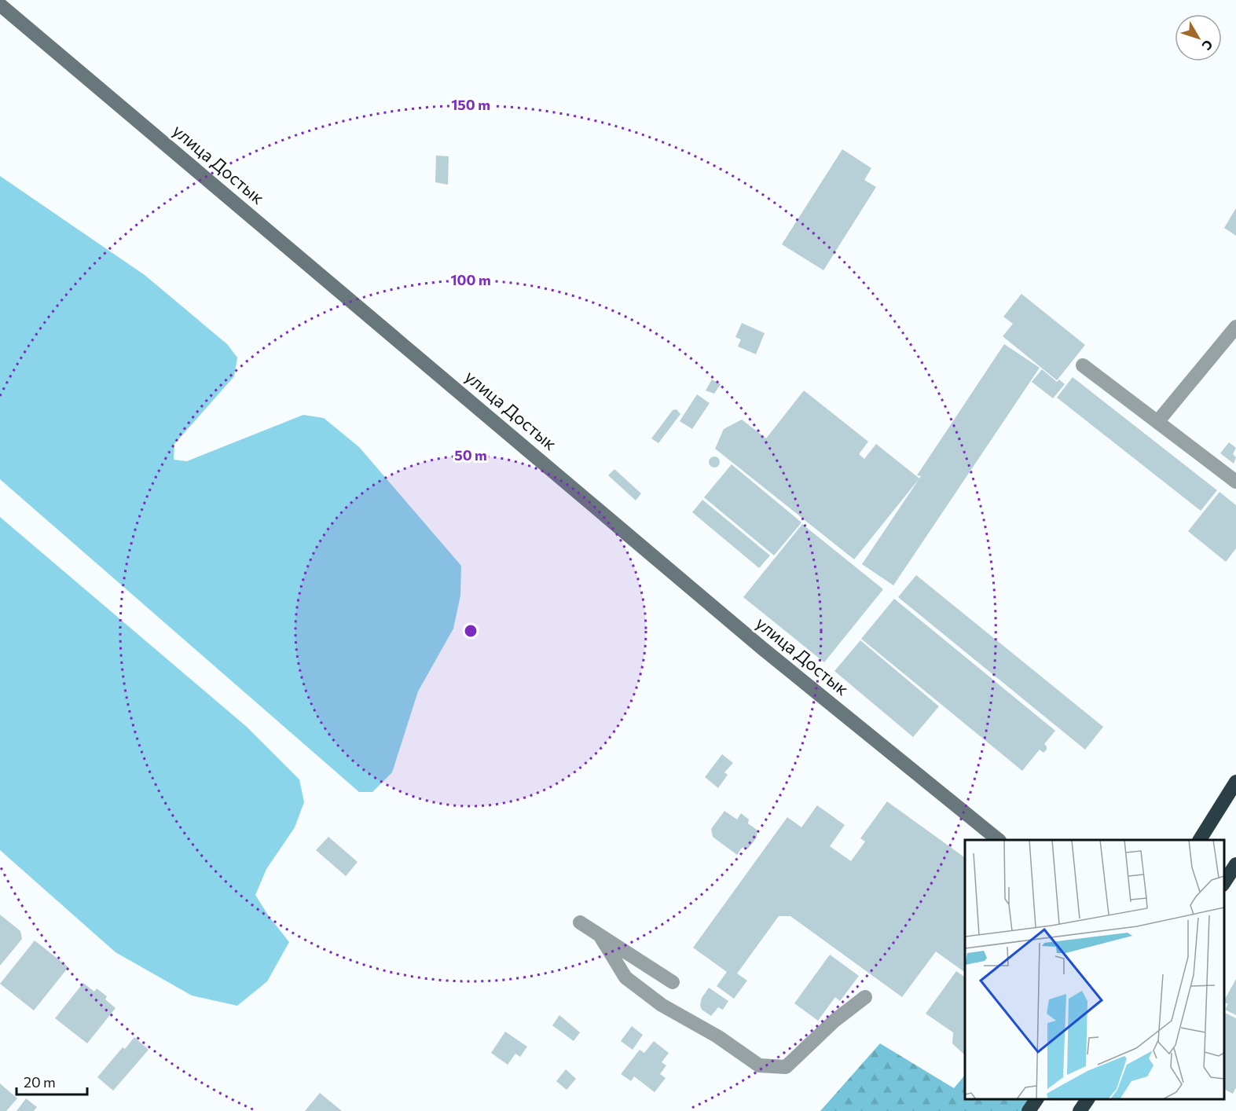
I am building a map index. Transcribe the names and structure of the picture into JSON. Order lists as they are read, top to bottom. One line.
{"streets":{"main road":["улица Достык"]},"scale_bar":"20 m","north":"bottom right","rings":["150 m","100 m","50 m"]}
